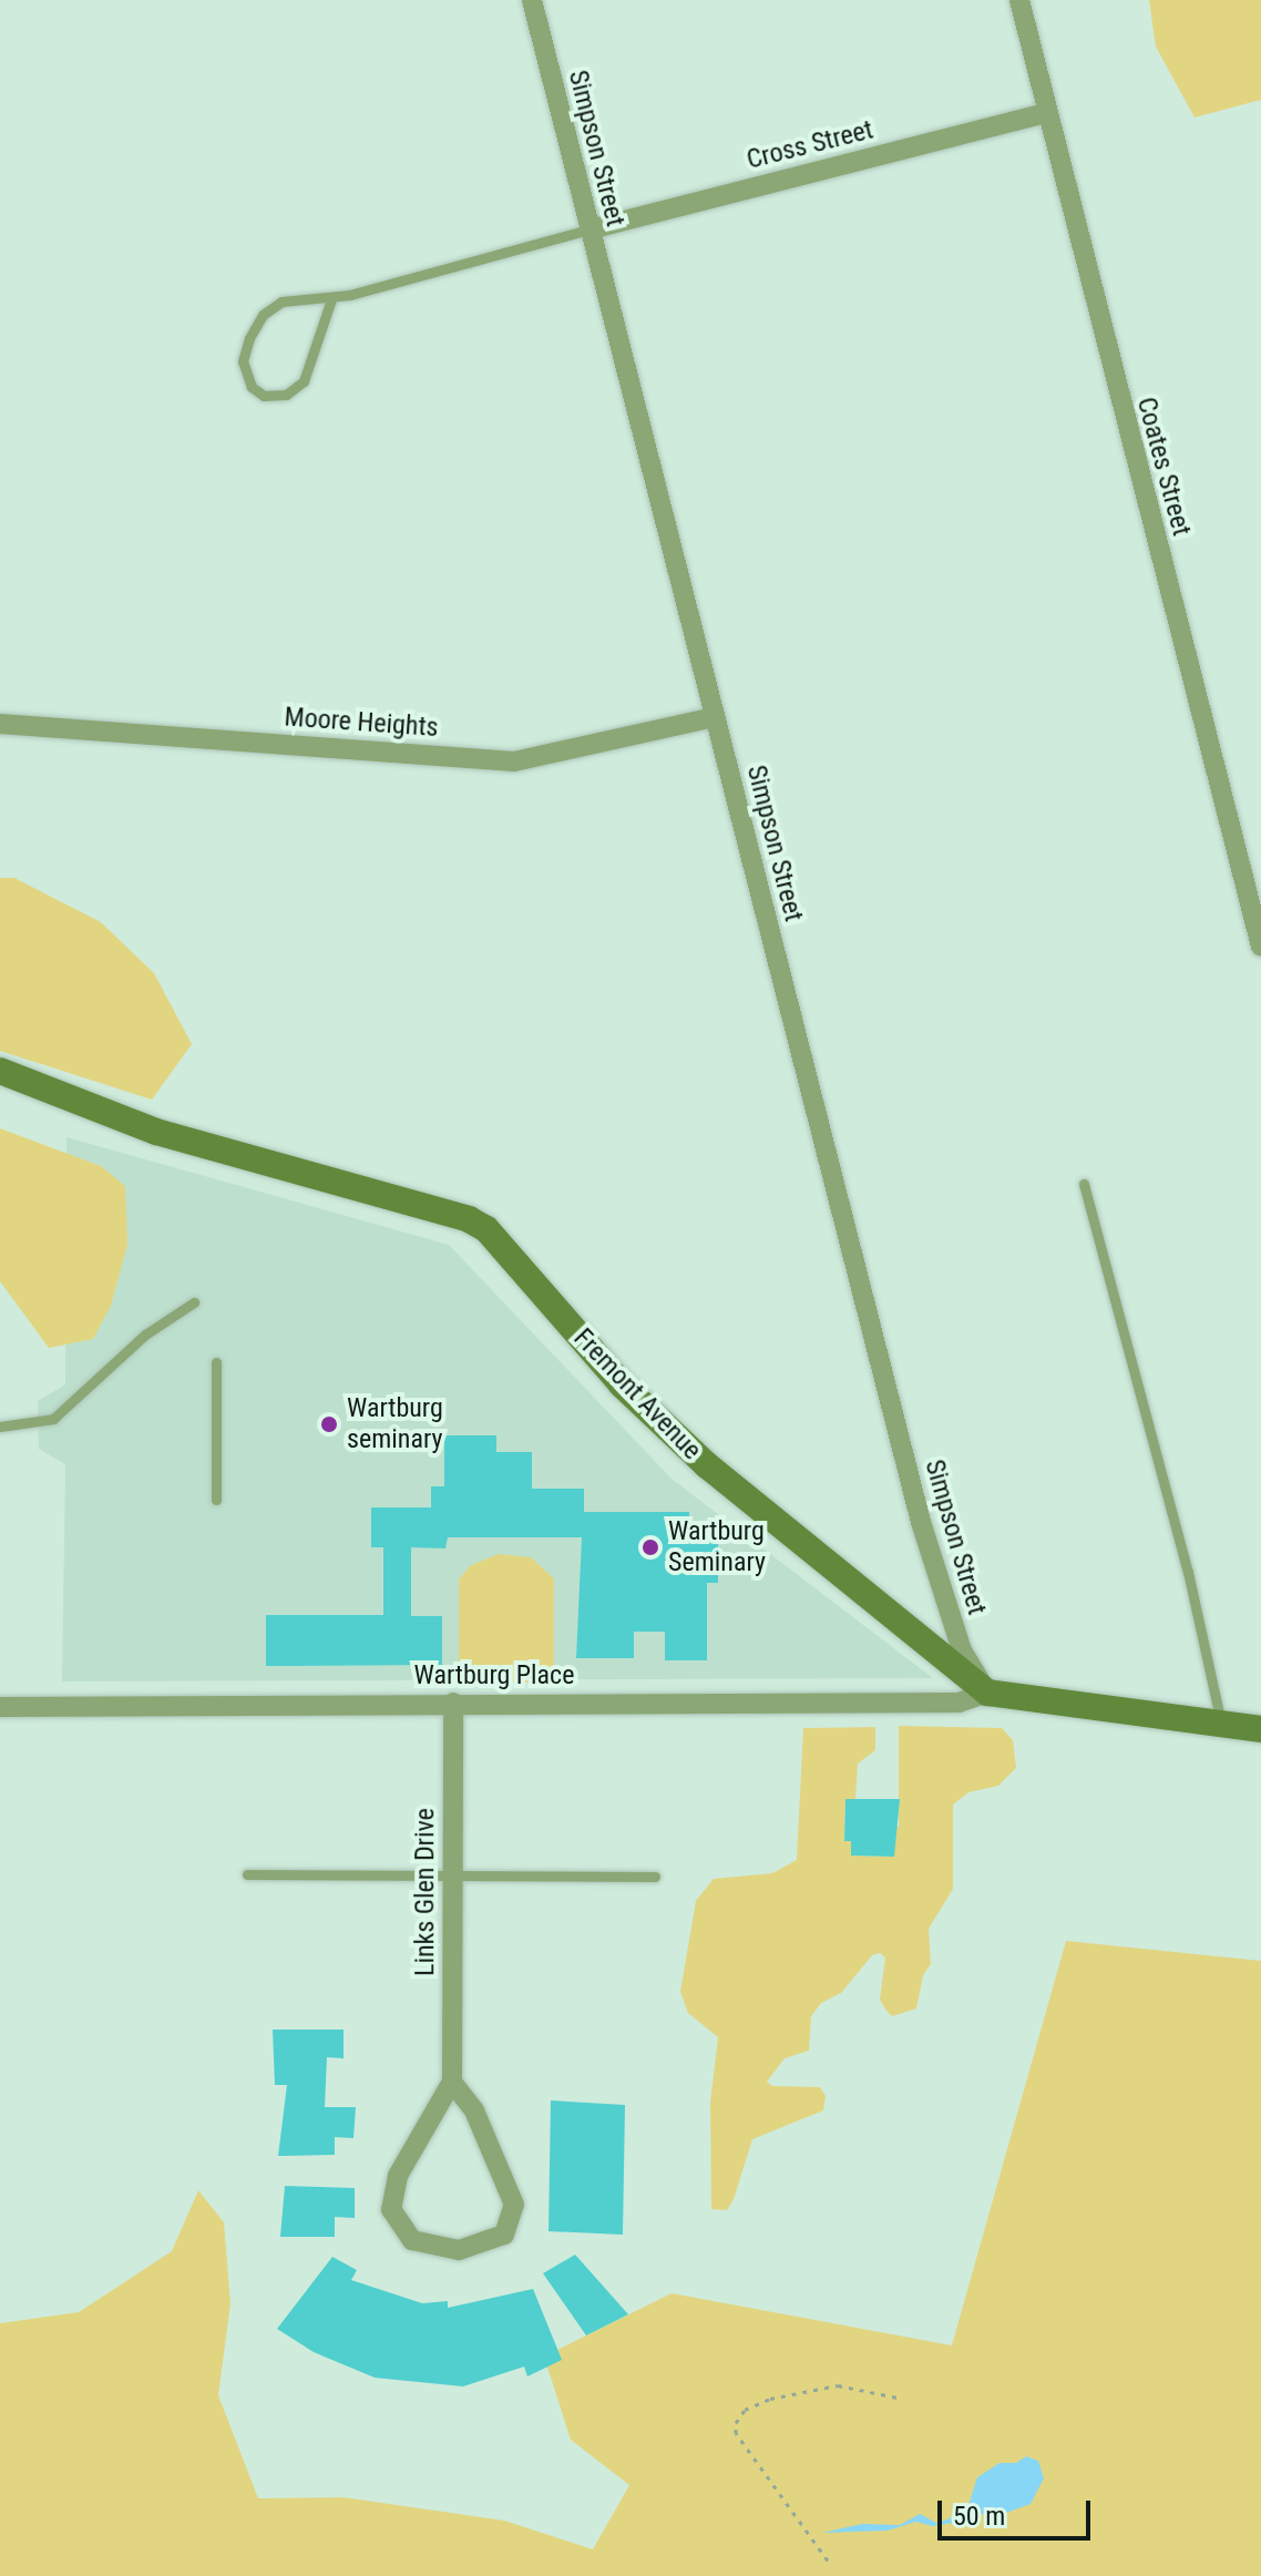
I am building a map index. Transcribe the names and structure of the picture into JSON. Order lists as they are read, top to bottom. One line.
{"streets":{"main road":["Fremont Avenue"],"street":["Cross Street","Simpson Street","Coates Street","Moore Heights","Wartburg Place","Links Glen Drive"]},"crossings":[["Cross Street","Simpson Street"],["Cross Street","Coates Street"],["Simpson Street","Moore Heights"],["Simpson Street","Fremont Avenue"],["Simpson Street","Wartburg Place"],["Fremont Avenue","Wartburg Place"],["Wartburg Place","Links Glen Drive"]],"places":["Wartburg seminary","Wartburg Seminary"],"scale_bar":"50 m"}
